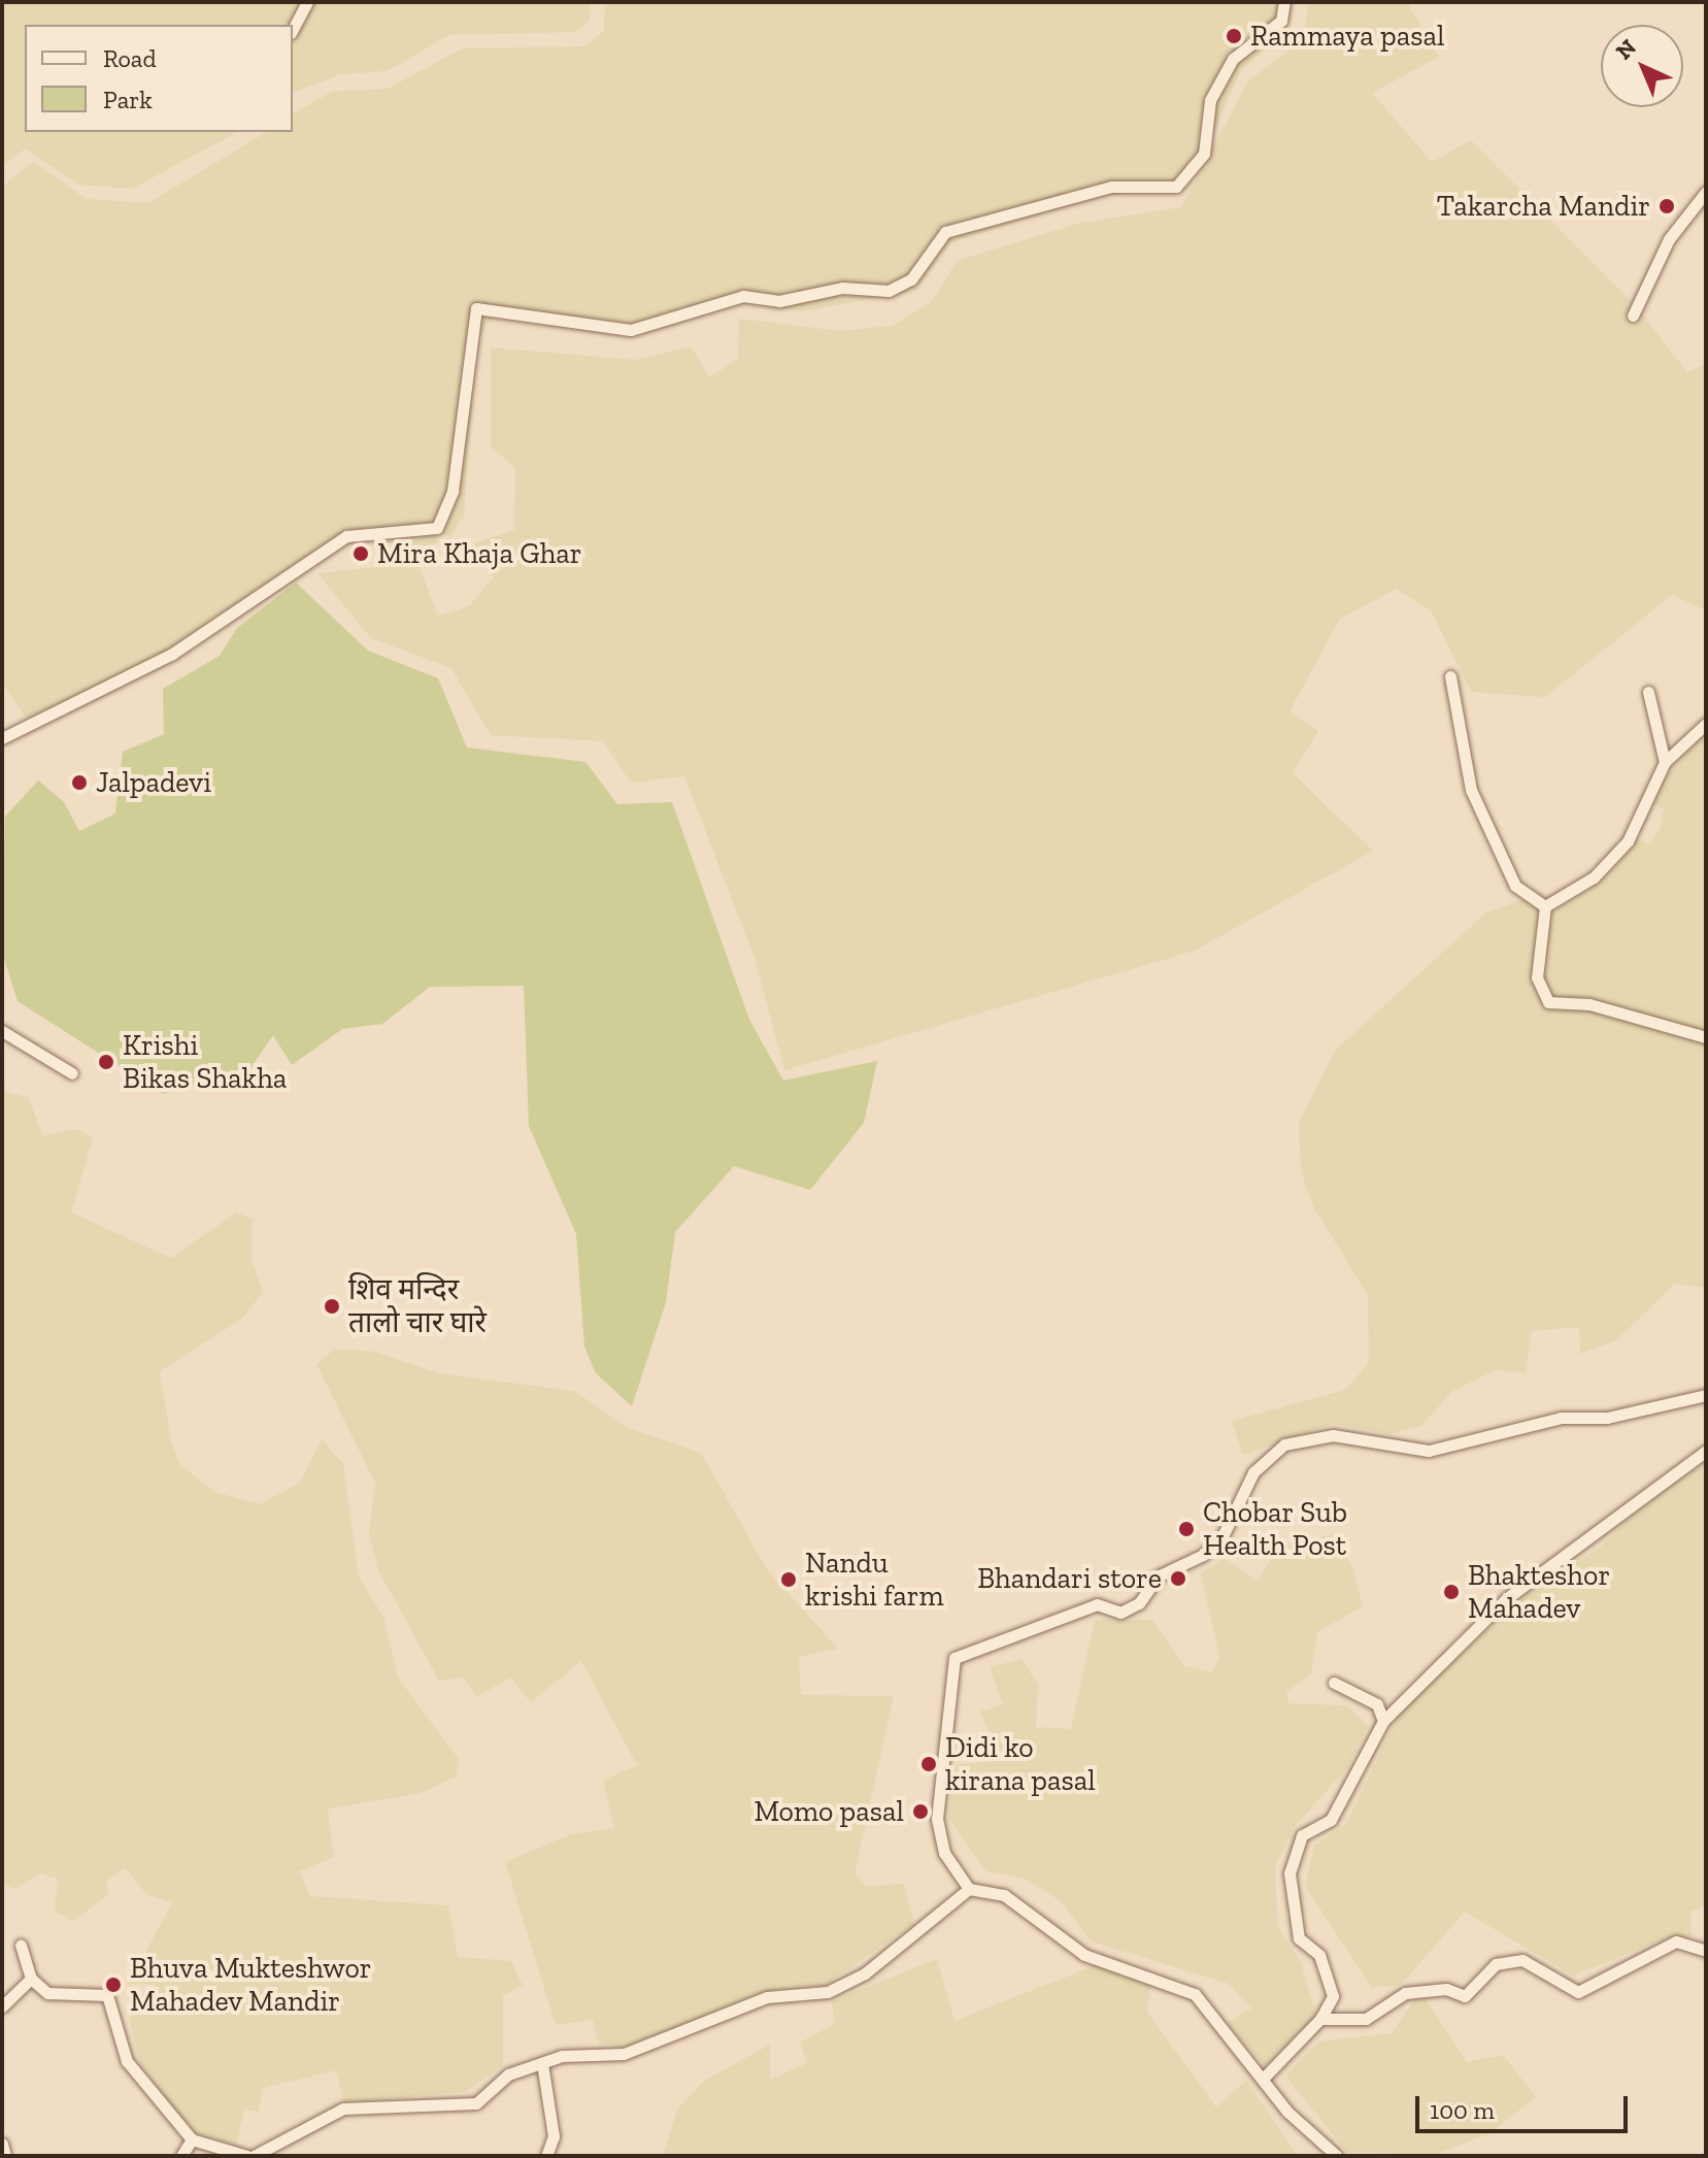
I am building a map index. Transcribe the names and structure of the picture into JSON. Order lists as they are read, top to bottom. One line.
{"places":["Rammaya pasal","Takarcha Mandir","Mira Khaja Ghar","Jalpadevi","Krishi Bikas Shakha","शिव मन्दिर तालो चार घारे","Chobar Sub Health Post","Bhandari store","Nandu krishi farm","Bhakteshor Mahadev","Didi ko kirana pasal","Momo pasal","Bhuva Mukteshwor Mahadev Mandir"],"legend":["Road","Park"],"scale_bar":"100 m","north":"top left"}
